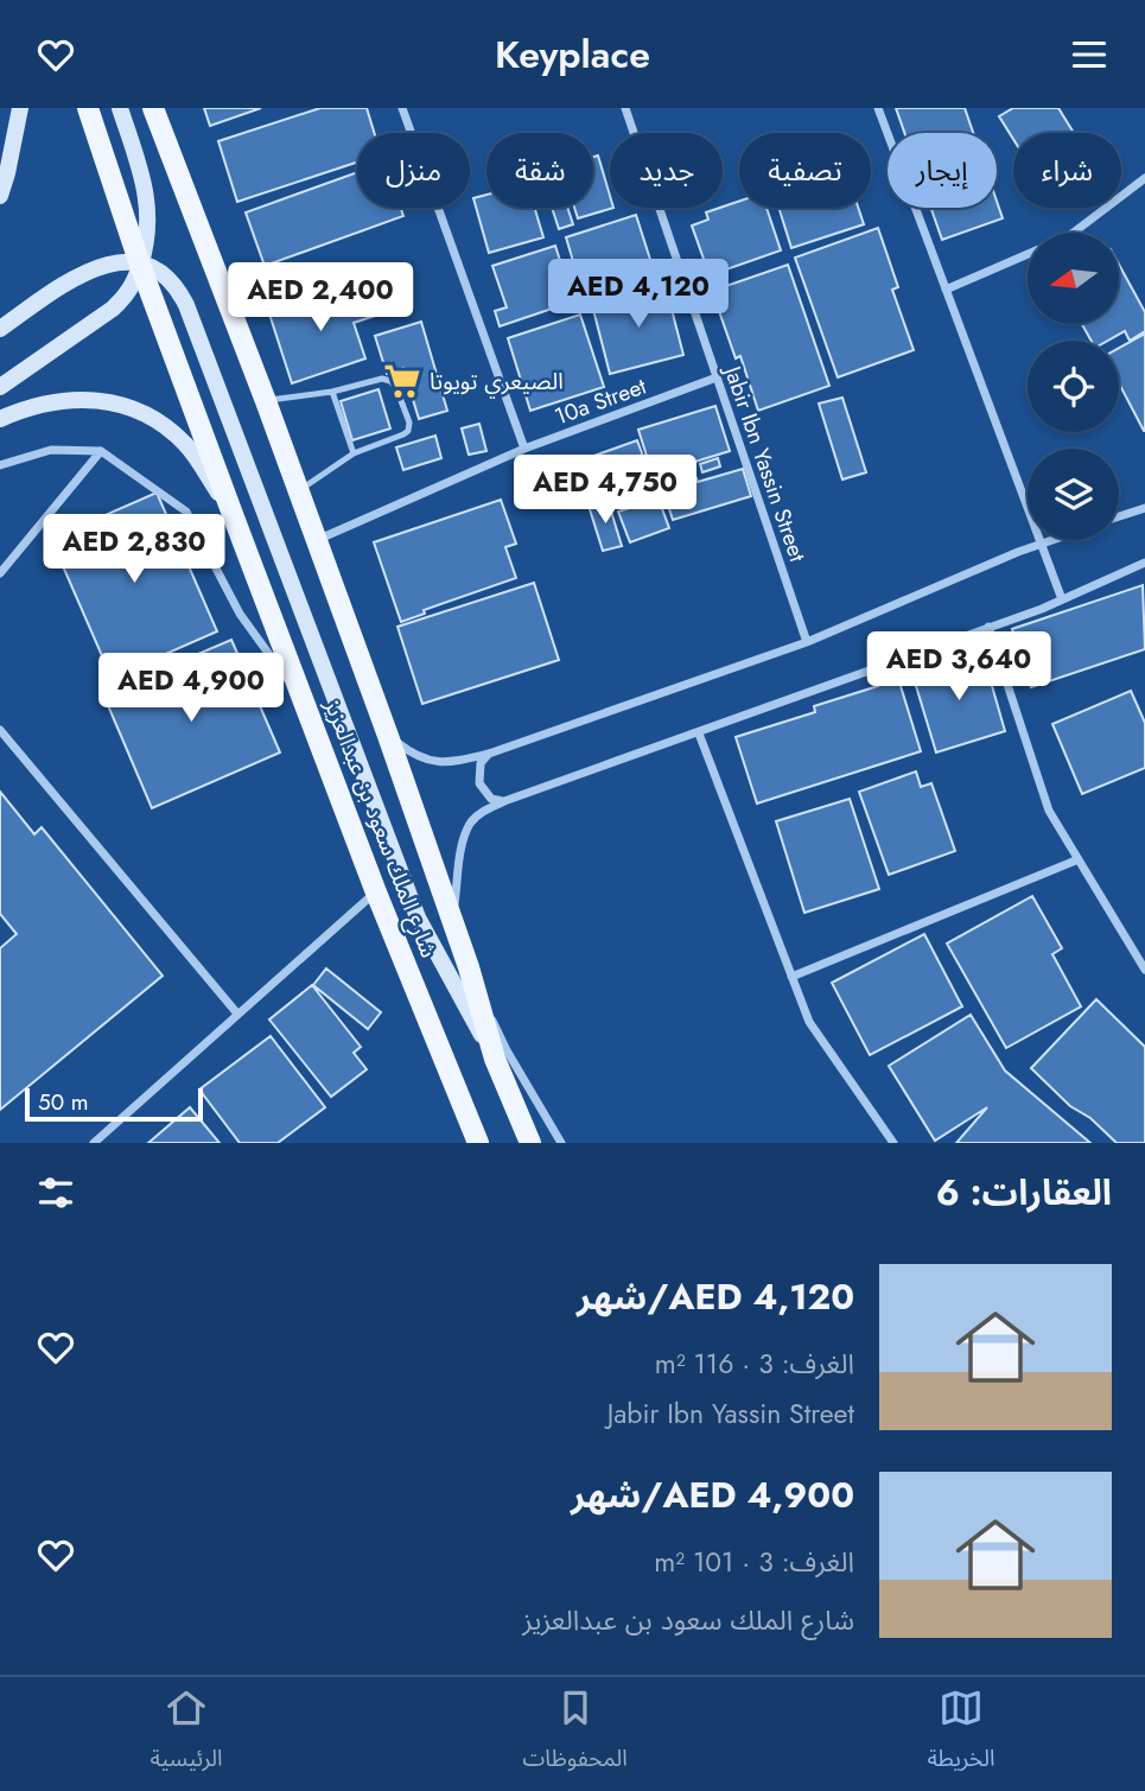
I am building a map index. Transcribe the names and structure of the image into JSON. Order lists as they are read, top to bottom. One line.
{"streets":{"main road":["شارع الملك سعود بن عبدالعزيز"],"street":["10a Street","Jabir Ibn Yassin Street"]},"crossings":[["10a Street","Jabir Ibn Yassin Street"],["10a Street","شارع الملك سعود بن عبدالعزيز"]],"places":{"supermarket":["الصيعري تويوتا"]},"scale_bar":"50 m","north":"left","page":{"header":"Keyplace","chip":["شراء","إيجار","تصفية","جديد","شقة","منزل"],"price":["AED 4,120","AED 2,400","AED 4,750","AED 2,830","AED 3,640","AED 4,900"],"scale":"50 m","heading":"العقارات: 6","list":[{"name":"AED 4,120/شهر","note":"الغرف: 3 · 116 m² · Jabir Ibn Yassin Street"},{"name":"AED 4,900/شهر","note":"الغرف: 3 · 101 m² · شارع الملك سعود بن عبدالعزيز"}],"tabs":["الخريطة","المحفوظات","الرئيسية"]}}
